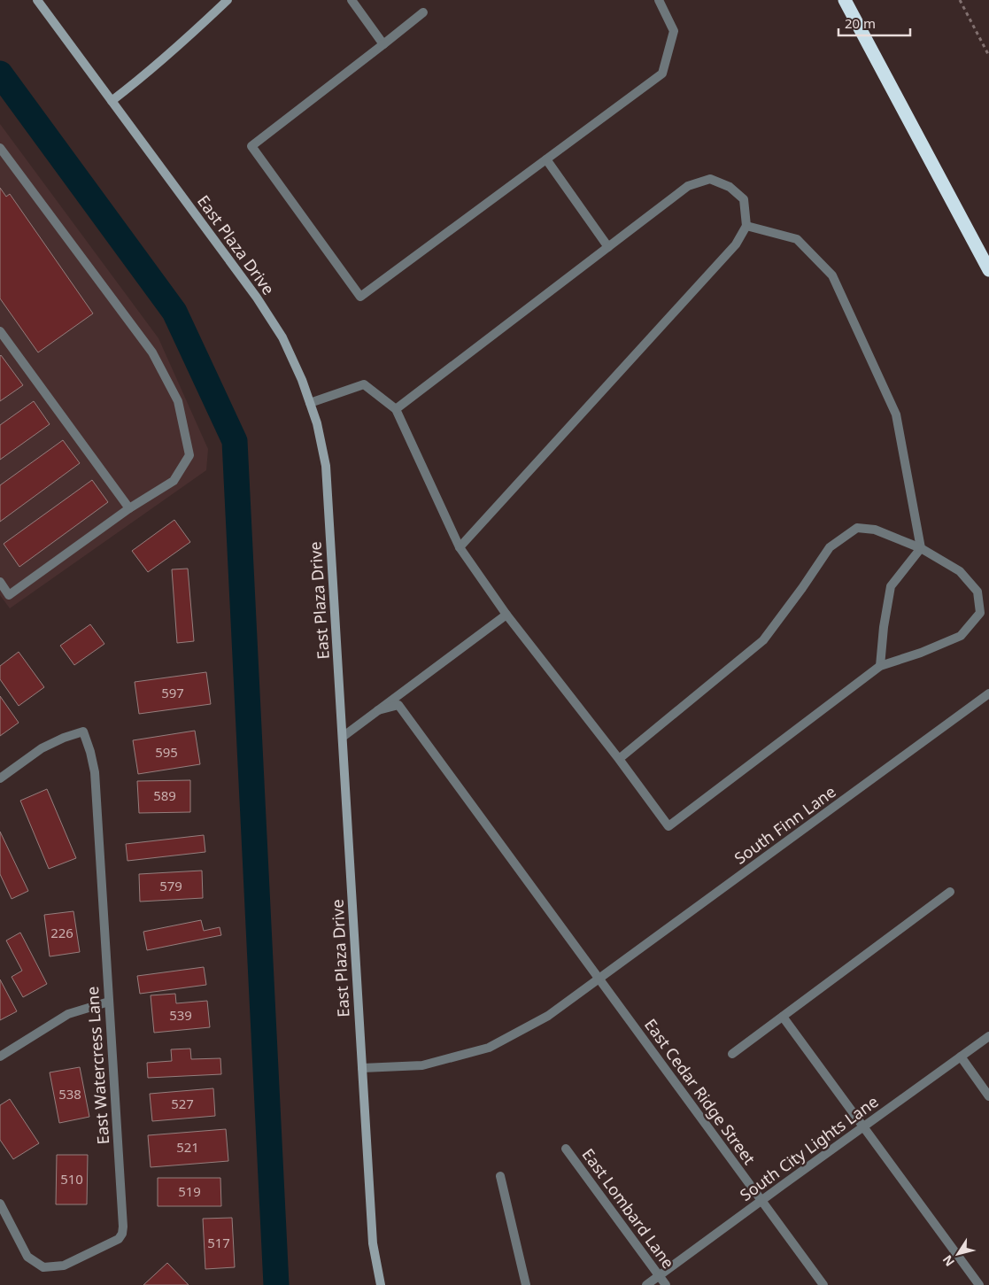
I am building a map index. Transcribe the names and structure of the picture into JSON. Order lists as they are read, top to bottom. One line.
{"streets":{"street":["East Plaza Drive","South Finn Lane","East Watercress Lane","East Cedar Ridge Street","South City Lights Lane","East Lombard Lane"]},"crossings":[["East Plaza Drive","South Finn Lane"],["South Finn Lane","East Cedar Ridge Street"],["East Cedar Ridge Street","South City Lights Lane"],["South City Lights Lane","East Lombard Lane"]],"house_numbers":["597","595","589","579","226","539","538","527","521","510","519","517"],"scale_bar":"20 m","north":"bottom left"}
